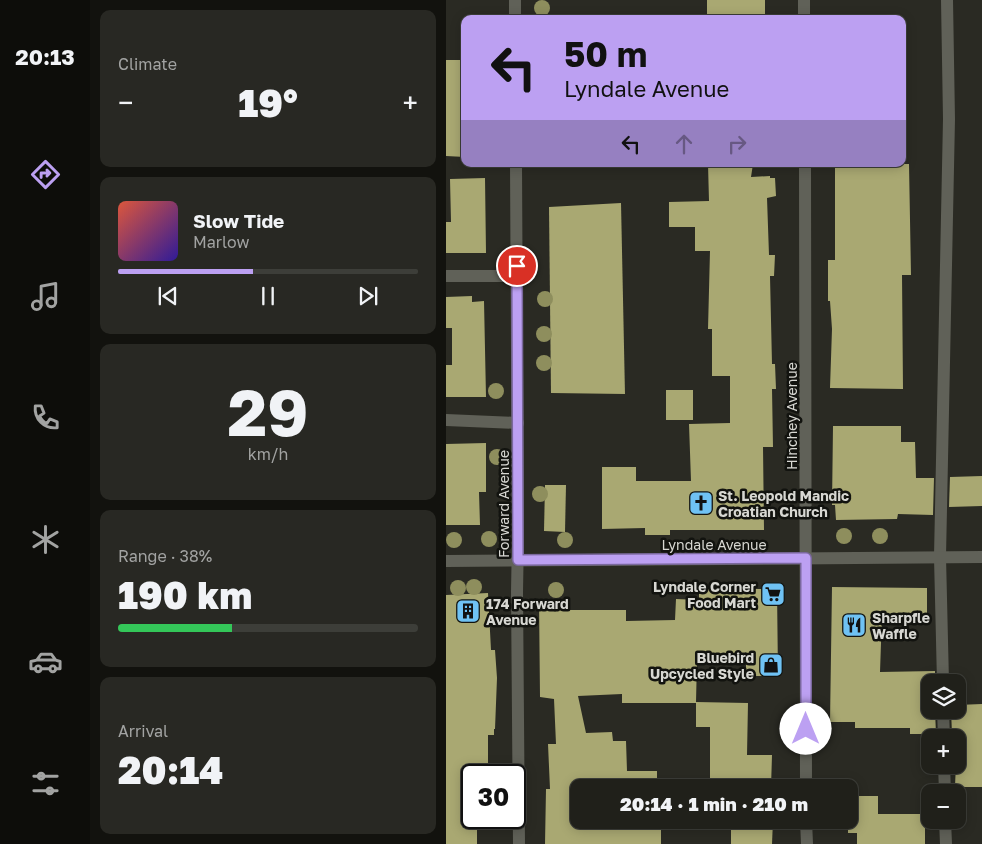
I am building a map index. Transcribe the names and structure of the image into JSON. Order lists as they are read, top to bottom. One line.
{"streets":{"street":["Hinchey Avenue","Forward Avenue","Lyndale Avenue"]},"crossings":[["Hinchey Avenue","Lyndale Avenue"],["Forward Avenue","Lyndale Avenue"]],"places":{"church":["St. Leopold Mandic Croatian Church"],"supermarket":["Lyndale Corner Food Mart"],"building":["174 Forward Avenue"],"restaurant":["Sharpfle Waffle"],"shop":["Bluebird Upcycled Style"]},"page":{"tabs":"20:13","tile":["Climate",["29","km/h"],["Range · 38%","190 km"],["Arrival","20:14"]],"turn":["50 m","Lyndale Avenue"],"heat":["−","19°","+"],"song":["Slow Tide","Marlow"],"map_buttons":["+","−"],"limit":"30","trip":"20:14 · 1 min · 210 m"}}
